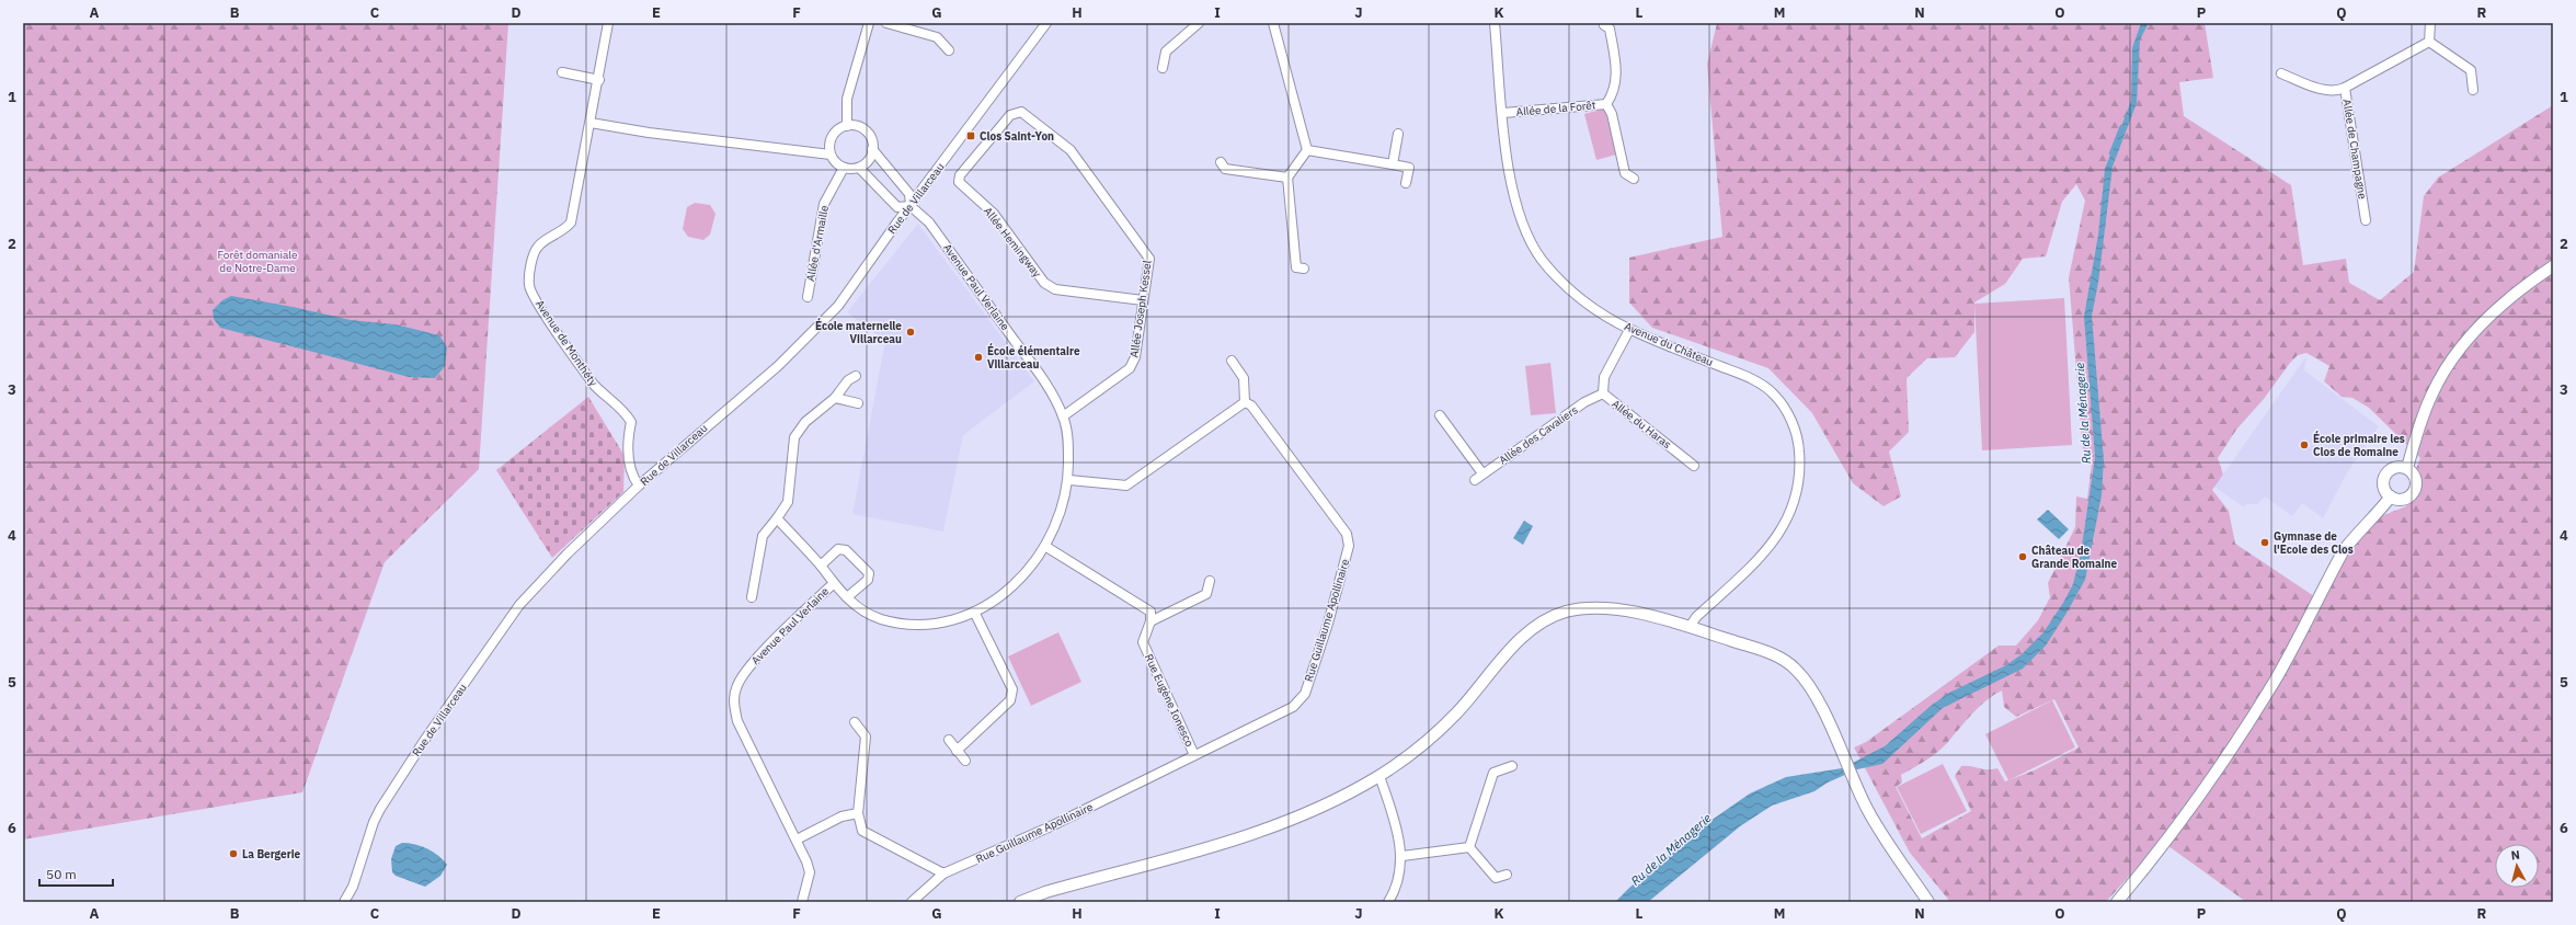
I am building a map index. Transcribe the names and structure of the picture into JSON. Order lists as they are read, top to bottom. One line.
{"streets":{"street":["Allée de la Forêt","Allée de Champagne","Rue de Villarceau","Allée Hemingway","Allée d'Armaille","Avenue Paul Verlaine","Allée Joseph Kessel","Avenue de Monthéty","Avenue du Château","Allée du Haras","Allée des Cavaliers","Rue Guillaume Apollinaire","Rue Eugène Ionesco"]},"crossings":[["Allée de la Forêt","Avenue du Château"],["Rue de Villarceau","Avenue Paul Verlaine"],["Rue de Villarceau","Avenue de Monthéty"],["Allée Hemingway","Allée Joseph Kessel"],["Avenue Paul Verlaine","Allée Joseph Kessel"],["Avenue du Château","Allée du Haras"],["Allée du Haras","Allée des Cavaliers"],["Rue Guillaume Apollinaire","Rue Eugène Ionesco"]],"water":["Ru de la Ménagerie"],"parks":["Forêt domaniale de Notre-Dame"],"places":{"transit":["Clos Saint-Yon"],"other":["École maternelle Villarceau","École élémentaire Villarceau","École primaire les Clos de Romaine","Gymnase de l'Ecole des Clos","Château de Grande Romaine","La Bergerie"]},"scale_bar":"50 m","north":"top","grid":{"columns":["A","B","C","D","E","F","G","H","I","J","K","L","M","N","O","P","Q","R"],"rows":["1","2","3","4","5","6"]}}
